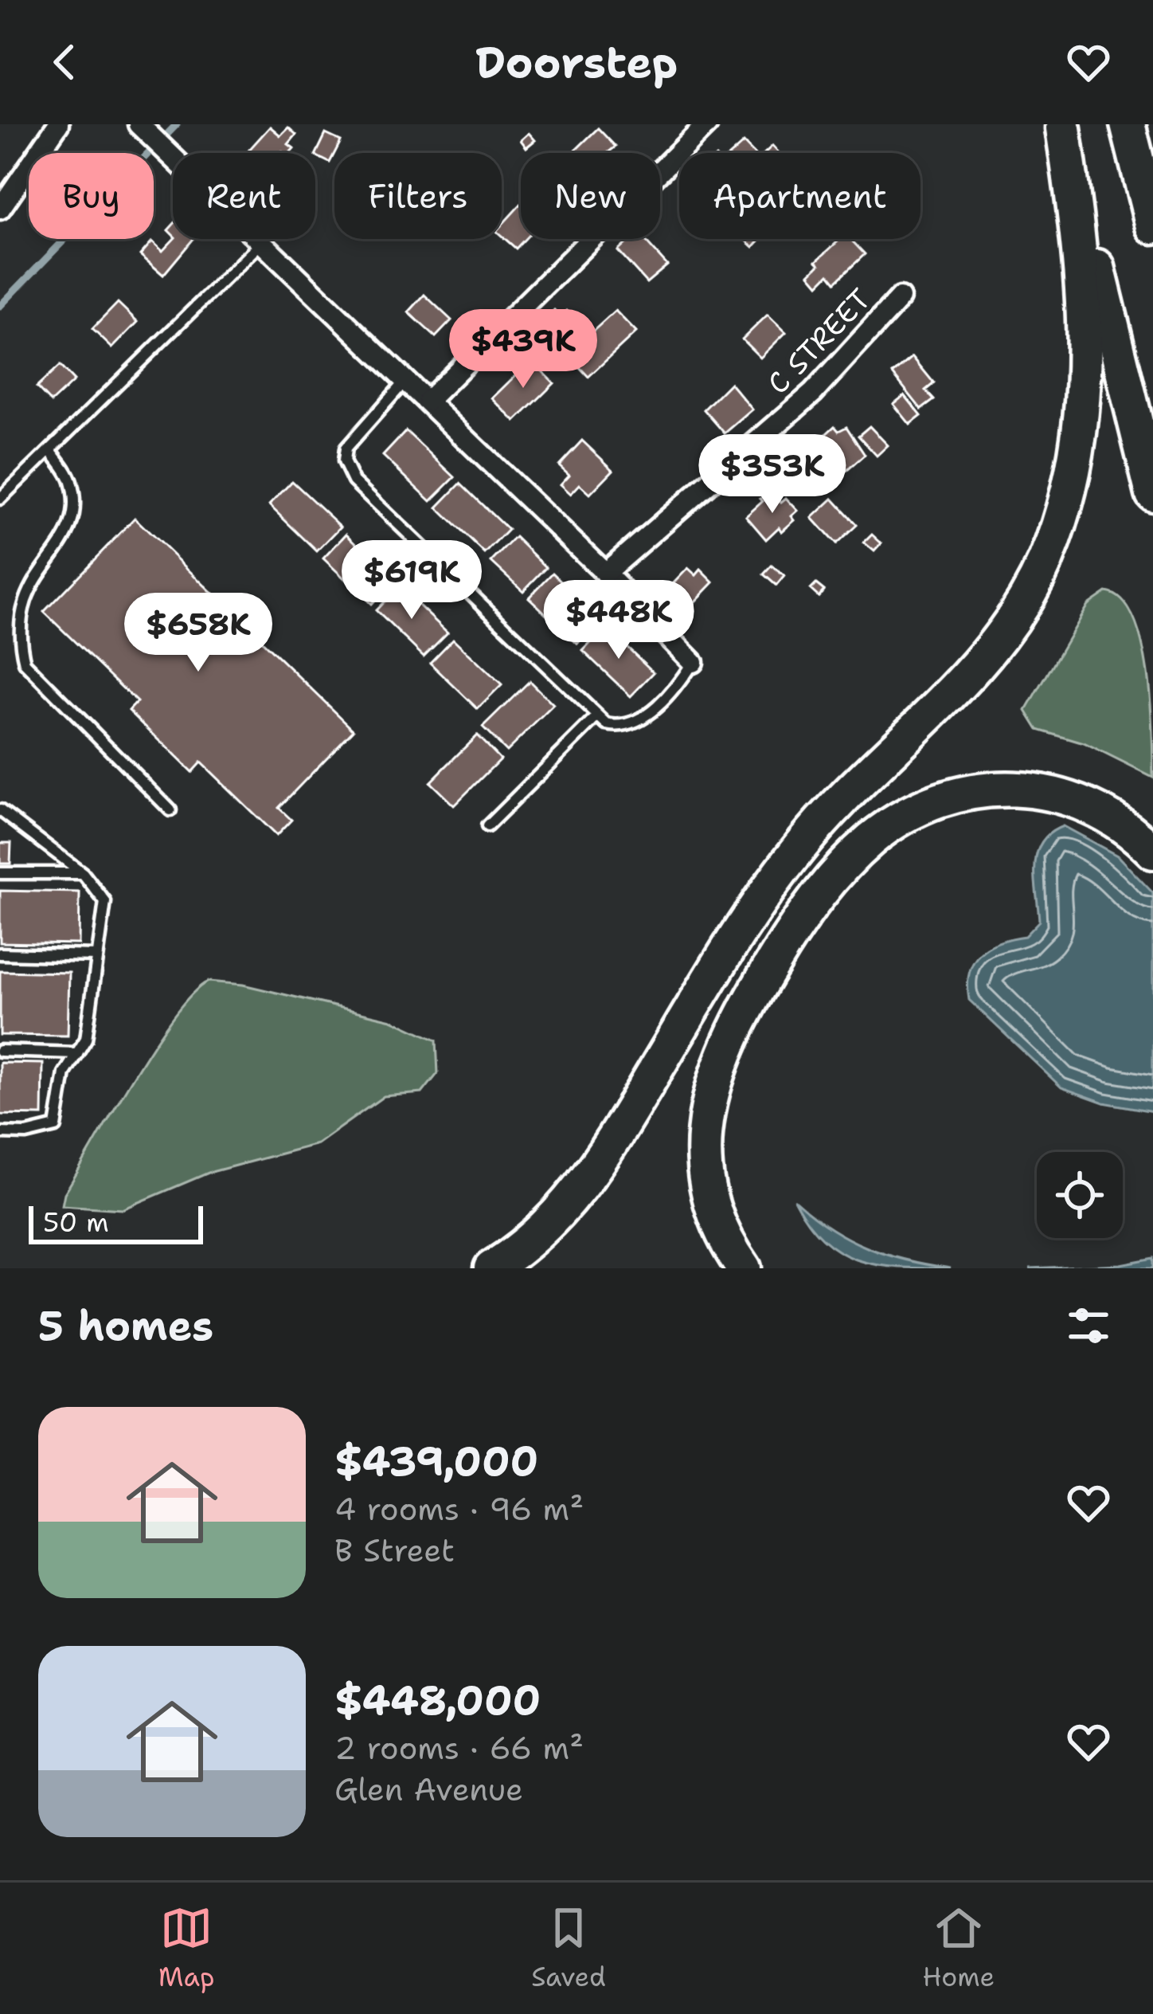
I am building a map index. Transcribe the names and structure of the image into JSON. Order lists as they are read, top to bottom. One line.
{"streets":{"street":["C STREET"]},"scale_bar":"50 m","page":{"header":"Doorstep","chip":["Buy","Rent","Filters","New","Apartment"],"price":["$439K","$353K","$619K","$448K","$658K"],"scale":"50 m","heading":"5 homes","list":[{"name":"$439,000","note":"4 rooms · 96 m² · B Street"},{"name":"$448,000","note":"2 rooms · 66 m² · Glen Avenue"}],"tabs":["Map","Saved","Home"]}}
